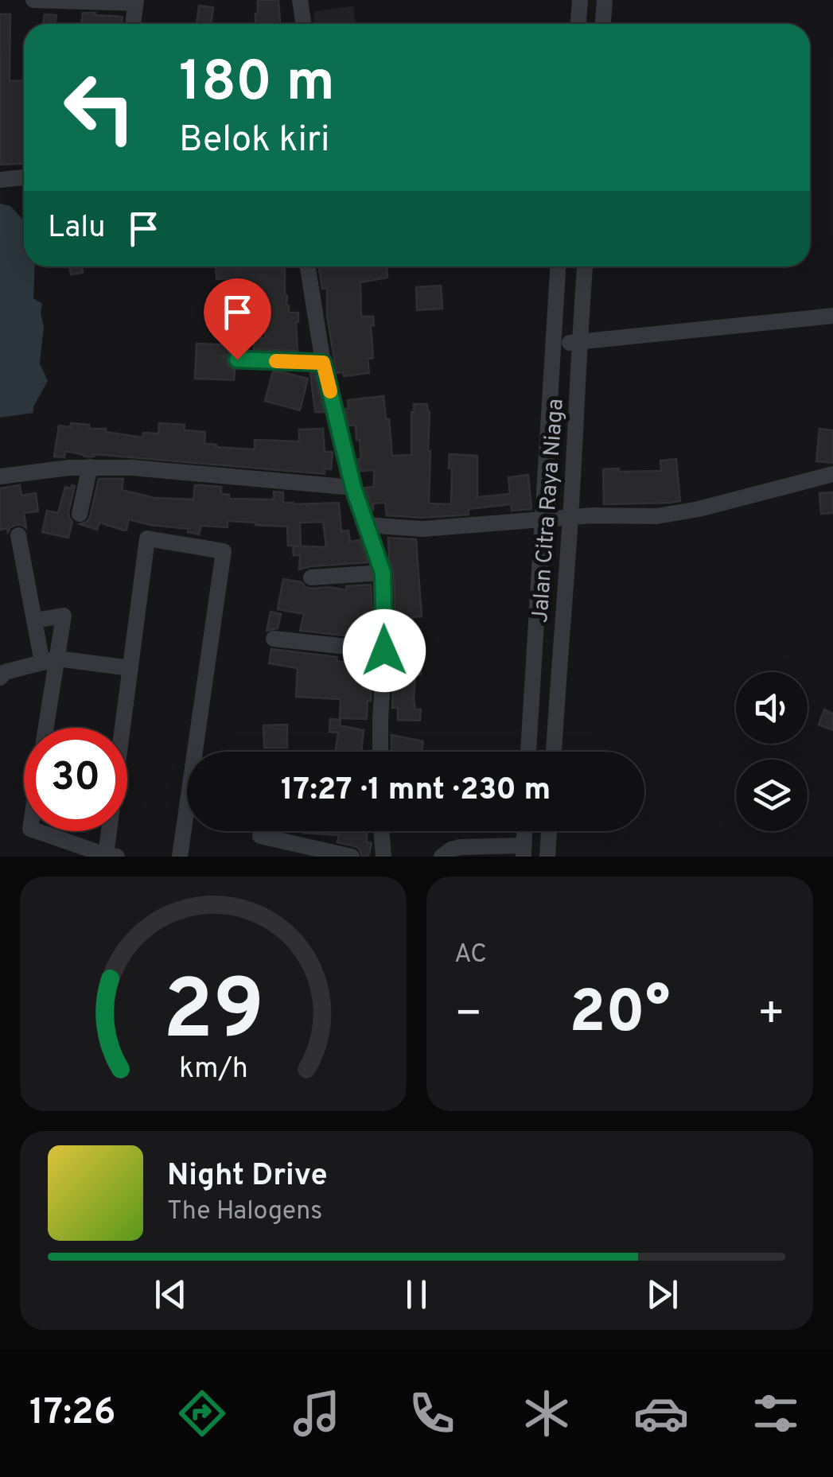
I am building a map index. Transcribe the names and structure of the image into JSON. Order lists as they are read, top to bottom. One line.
{"streets":{"street":["Jalan Citra Raya Niaga"]},"page":{"turn":["180 m","Belok kiri"],"then":"Lalu","limit":"30","trip":"17:27 · 1 mnt · 230 m","tile":"AC","heat":["−","20°","+"],"song":["Night Drive","The Halogens"],"tabs":"17:26","gauge":["29","km/h"]}}
